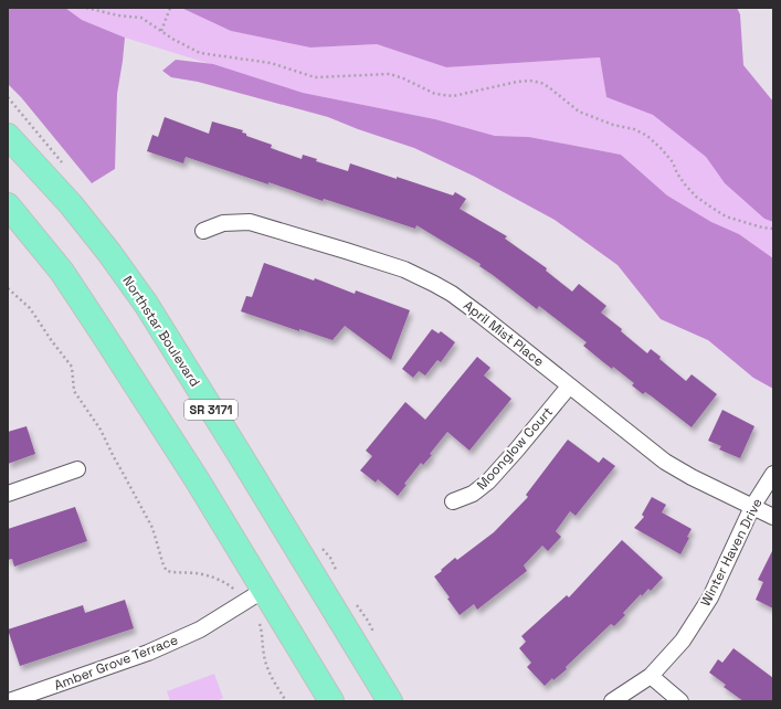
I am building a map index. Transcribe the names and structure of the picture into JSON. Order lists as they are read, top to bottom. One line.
{"streets":{"main road":["Northstar Boulevard","SR 3171"],"street":["April Mist Place","Moonglow Court","Winter Haven Drive","Amber Grove Terrace"]},"crossings":[["April Mist Place","Moonglow Court"],["April Mist Place","Winter Haven Drive"]]}
